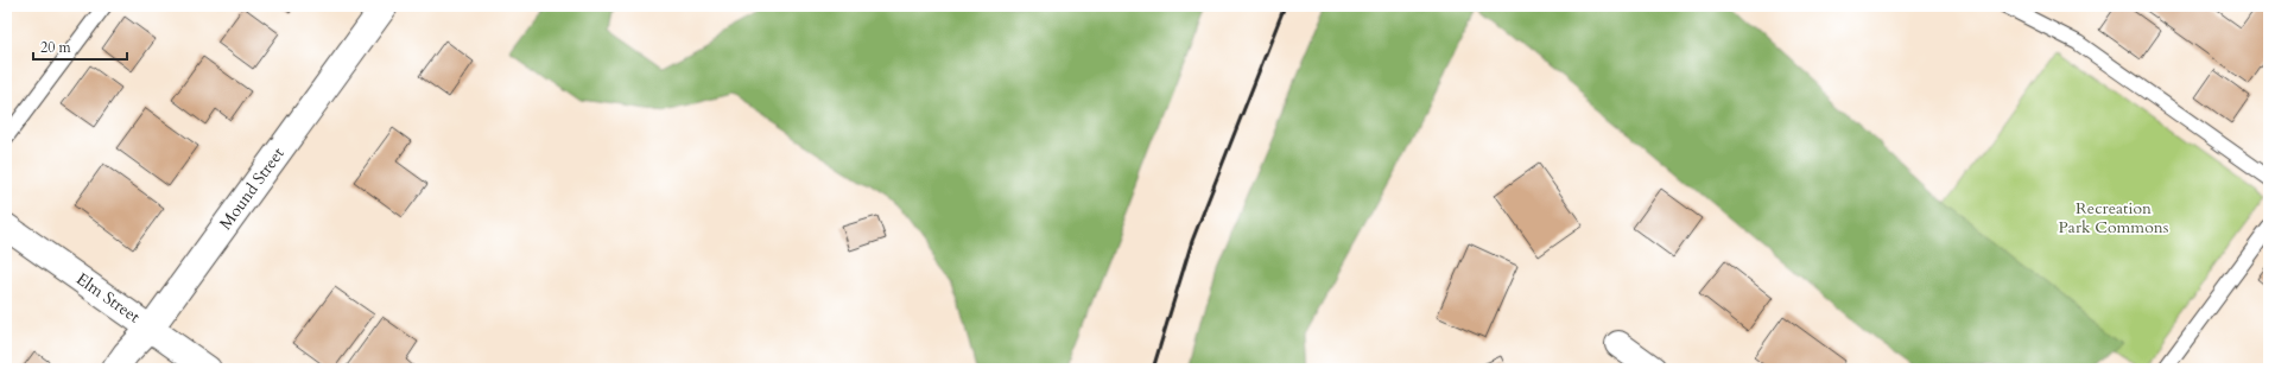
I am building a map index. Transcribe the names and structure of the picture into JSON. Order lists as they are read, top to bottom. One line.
{"streets":{"street":["Mound Street","Elm Street"]},"crossings":[["Mound Street","Elm Street"]],"parks":["Recreation Park Commons"],"scale_bar":"20 m"}
